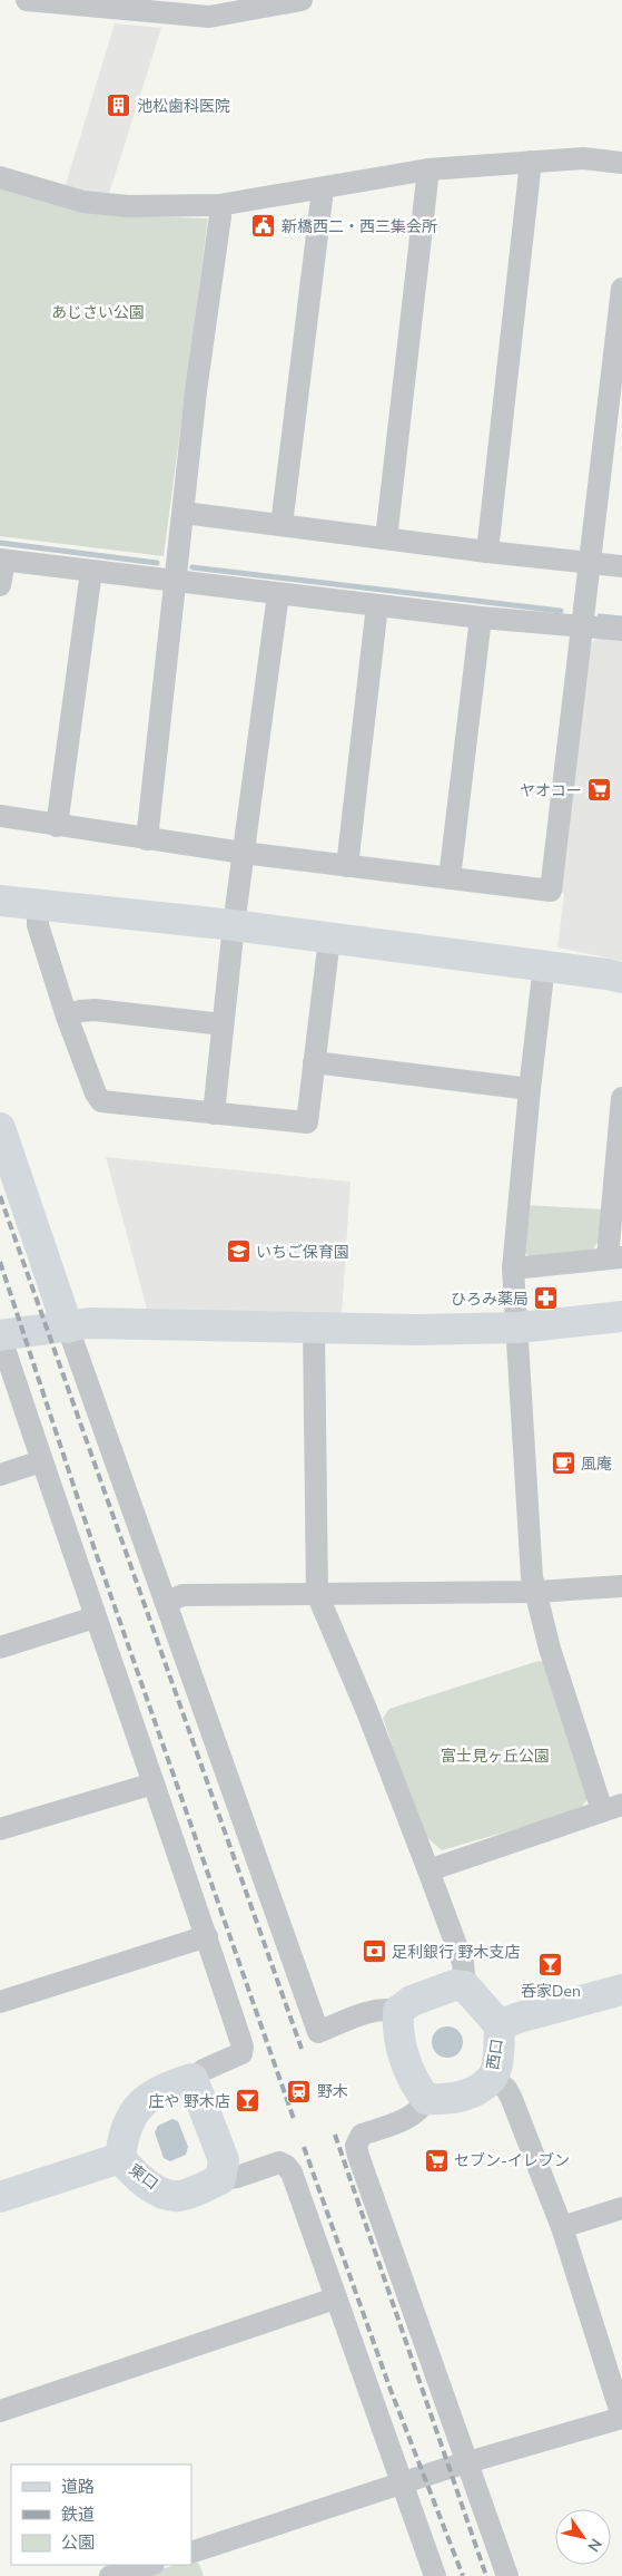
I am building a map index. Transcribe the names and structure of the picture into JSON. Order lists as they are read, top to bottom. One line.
{"streets":{"street":["西口","東口"]},"parks":["あじさい公園","富士見ヶ丘公園"],"places":{"building":["池松歯科医院"],"public building":["新橋西二・西三集会所"],"supermarket":["ヤオコー","セブン-イレブン"],"school or university":["いちご保育園"],"pharmacy":["ひろみ薬局"],"cafe":["風庵"],"bank":["足利銀行 野木支店"],"bar":["呑家Den","庄や 野木店"],"station":["野木"]},"legend":["道路","鉄道","公園"],"north":"bottom right"}
